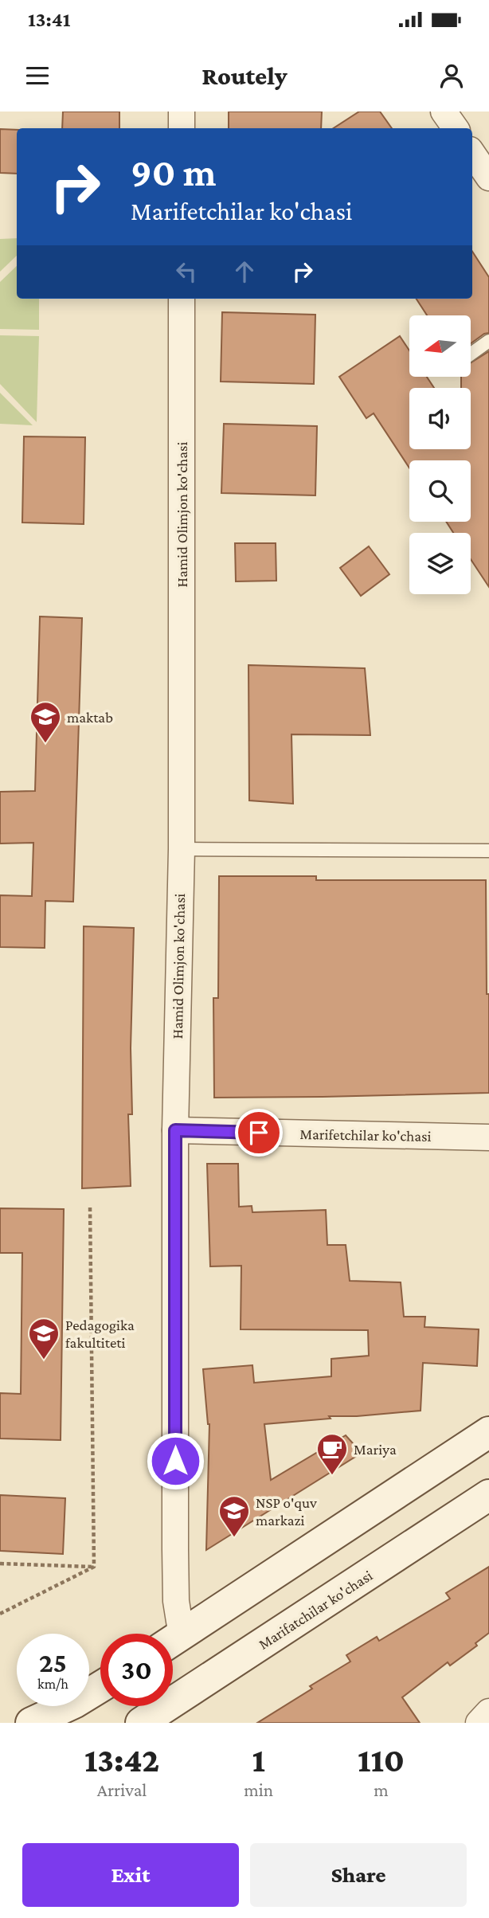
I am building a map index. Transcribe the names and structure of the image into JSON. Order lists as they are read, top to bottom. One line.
{"streets":{"street":["Hamid Olimjon ko'chasi","Marifetchilar ko'chasi","Marifatchilar ko'chasi"]},"crossings":[["Hamid Olimjon ko'chasi","Marifetchilar ko'chasi"]],"places":{"school or university":["maktab","Pedagogika fakultiteti","NSP o'quv markazi"],"cafe":["Mariya"]},"north":"left","page":{"status":"13:41","header":"Routely","turn":["90 m","Marifetchilar ko'chasi"],"speed":"25 km/h","limit":"30","eta":["13:42","Arrival","1","min","110","m"],"buttons":["Exit","Share"]}}
